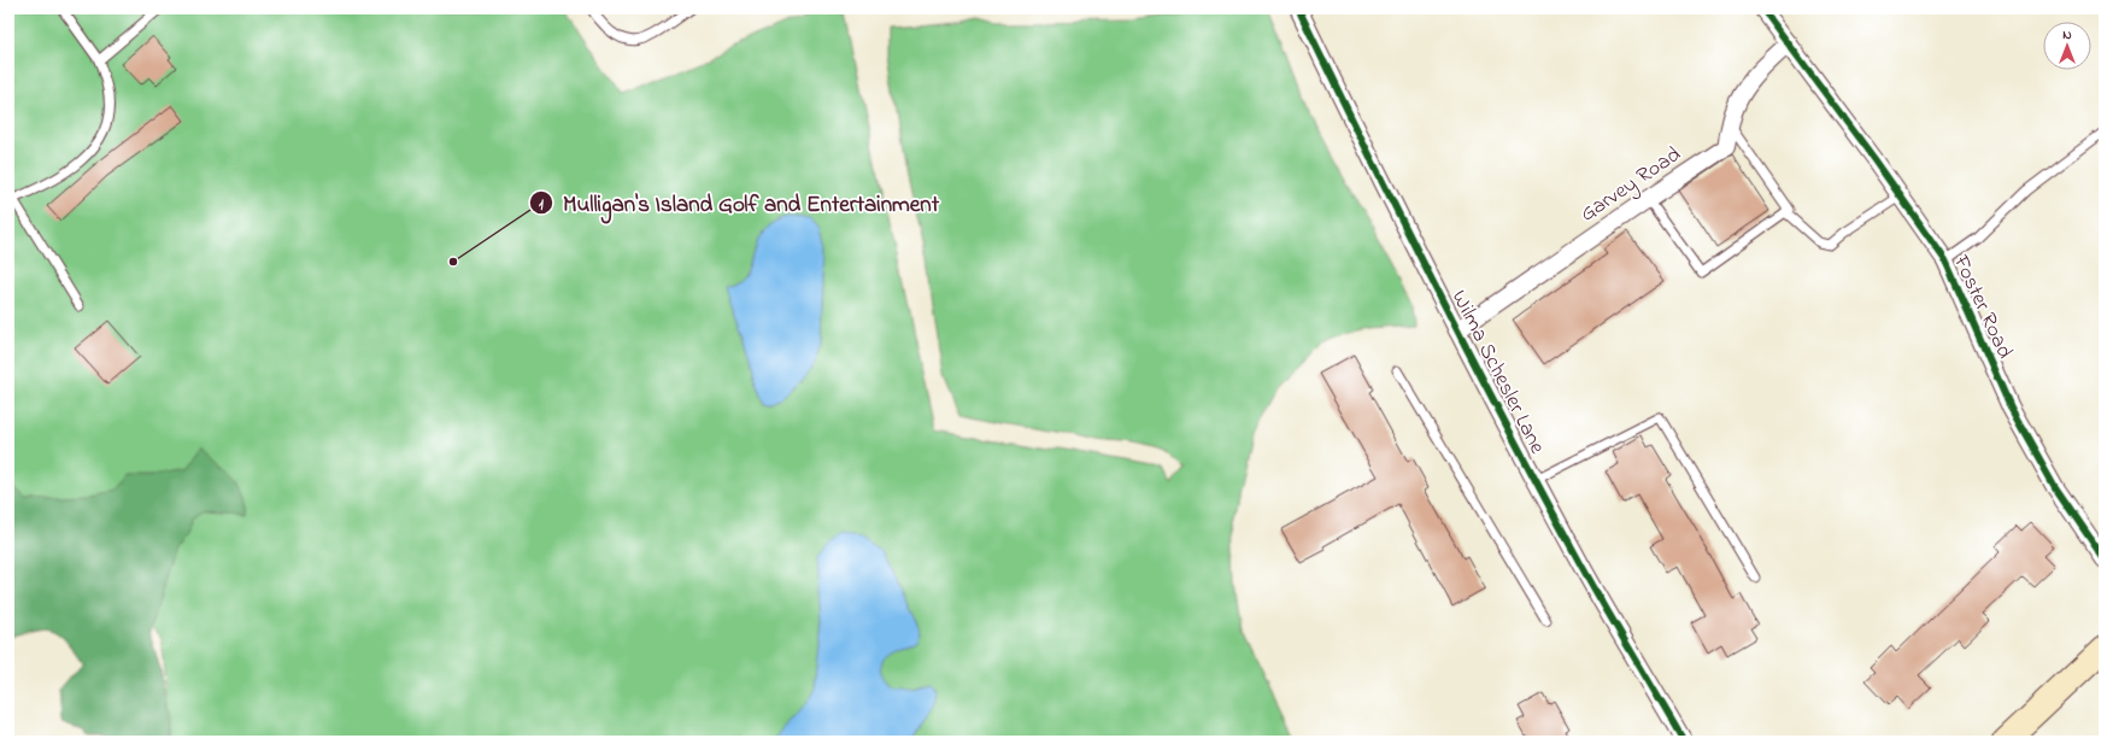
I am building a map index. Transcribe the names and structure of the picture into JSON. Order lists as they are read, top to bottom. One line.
{"streets":{"street":["Garvey Road","Foster Road","Wilma Schesler Lane"]},"crossings":[["Garvey Road","Foster Road"],["Garvey Road","Wilma Schesler Lane"]],"places":["Mulligan's Island Golf and Entertainment"],"north":"top"}
